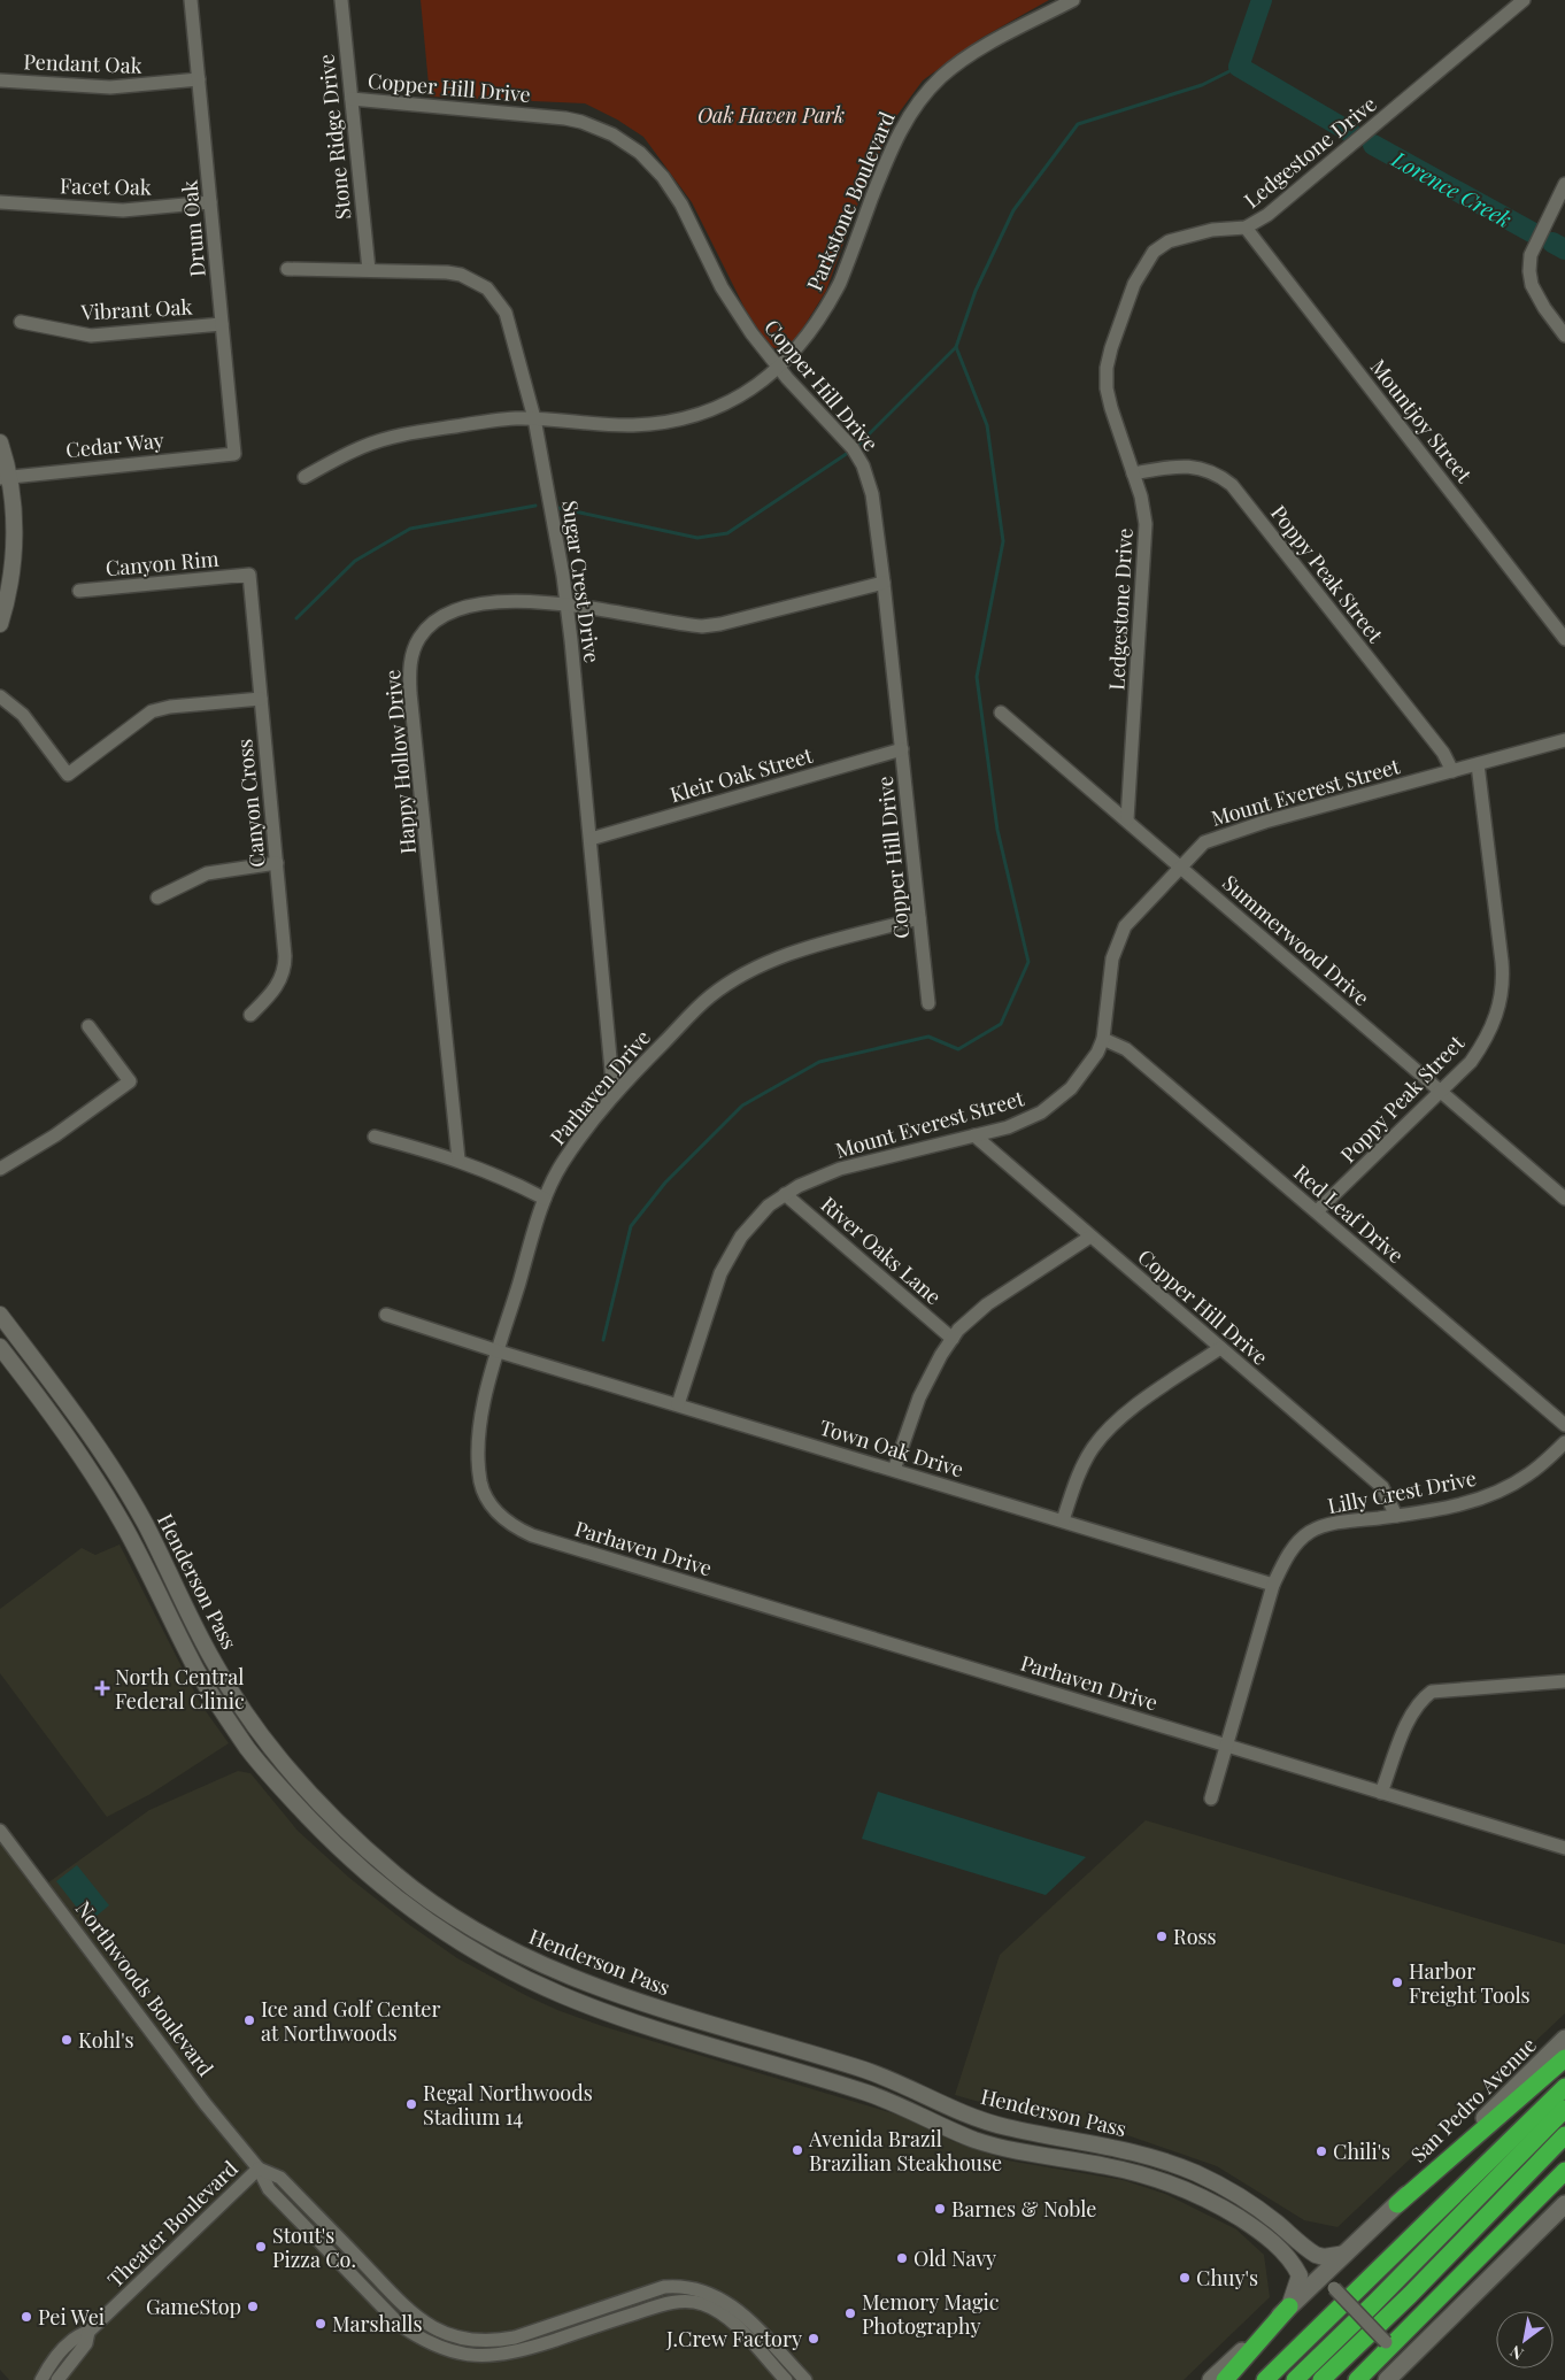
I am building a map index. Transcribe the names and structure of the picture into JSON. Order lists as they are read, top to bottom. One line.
{"streets":{"main road":["San Pedro Avenue"],"street":["Pendant Oak","Copper Hill Drive","Stone Ridge Drive","Ledgestone Drive","Facet Oak","Parkstone Boulevard","Drum Oak","Vibrant Oak","Mountjoy Street","Cedar Way","Canyon Rim","Poppy Peak Street","Sugar Crest Drive","Happy Hollow Drive","Kleir Oak Street","Mount Everest Street","Canyon Cross","Summerwood Drive","Parhaven Drive","Red Leaf Drive","River Oaks Lane","Town Oak Drive","Lilly Crest Drive","Henderson Pass","Northwoods Boulevard","Theater Boulevard"]},"crossings":[["Pendant Oak","Drum Oak"],["Copper Hill Drive","Stone Ridge Drive"],["Copper Hill Drive","Parkstone Boulevard"],["Copper Hill Drive","Happy Hollow Drive"],["Copper Hill Drive","Kleir Oak Street"],["Copper Hill Drive","Mount Everest Street"],["Copper Hill Drive","Parhaven Drive"],["Copper Hill Drive","Lilly Crest Drive"],["Stone Ridge Drive","Sugar Crest Drive"],["Ledgestone Drive","Mountjoy Street"],["Ledgestone Drive","Poppy Peak Street"],["Ledgestone Drive","Summerwood Drive"],["Facet Oak","Drum Oak"],["Parkstone Boulevard","Sugar Crest Drive"],["Drum Oak","Vibrant Oak"],["Drum Oak","Cedar Way"],["Canyon Rim","Canyon Cross"],["Poppy Peak Street","Mount Everest Street"],["Poppy Peak Street","Summerwood Drive"],["Poppy Peak Street","Red Leaf Drive"],["Sugar Crest Drive","Happy Hollow Drive"],["Sugar Crest Drive","Kleir Oak Street"],["Sugar Crest Drive","Parhaven Drive"],["Mount Everest Street","Summerwood Drive"],["Mount Everest Street","Red Leaf Drive"],["Mount Everest Street","River Oaks Lane"],["Mount Everest Street","Town Oak Drive"],["Parhaven Drive","Town Oak Drive"],["Parhaven Drive","Lilly Crest Drive"],["Town Oak Drive","Lilly Crest Drive"],["Henderson Pass","San Pedro Avenue"],["Northwoods Boulevard","Theater Boulevard"]],"water":["Lorence Creek"],"parks":["Oak Haven Park"],"places":{"health":["North Central Federal Clinic"],"other":["Ross","Harbor Freight Tools","Ice and Golf Center at Northwoods","Kohl's","Regal Northwoods Stadium 14","Avenida Brazil Brazilian Steakhouse","Chili's","Barnes & Noble","Stout's Pizza Co.","Old Navy","Chuy's","GameStop","Memory Magic Photography","Pei Wei","Marshalls","J.Crew Factory"]},"north":"bottom left"}
